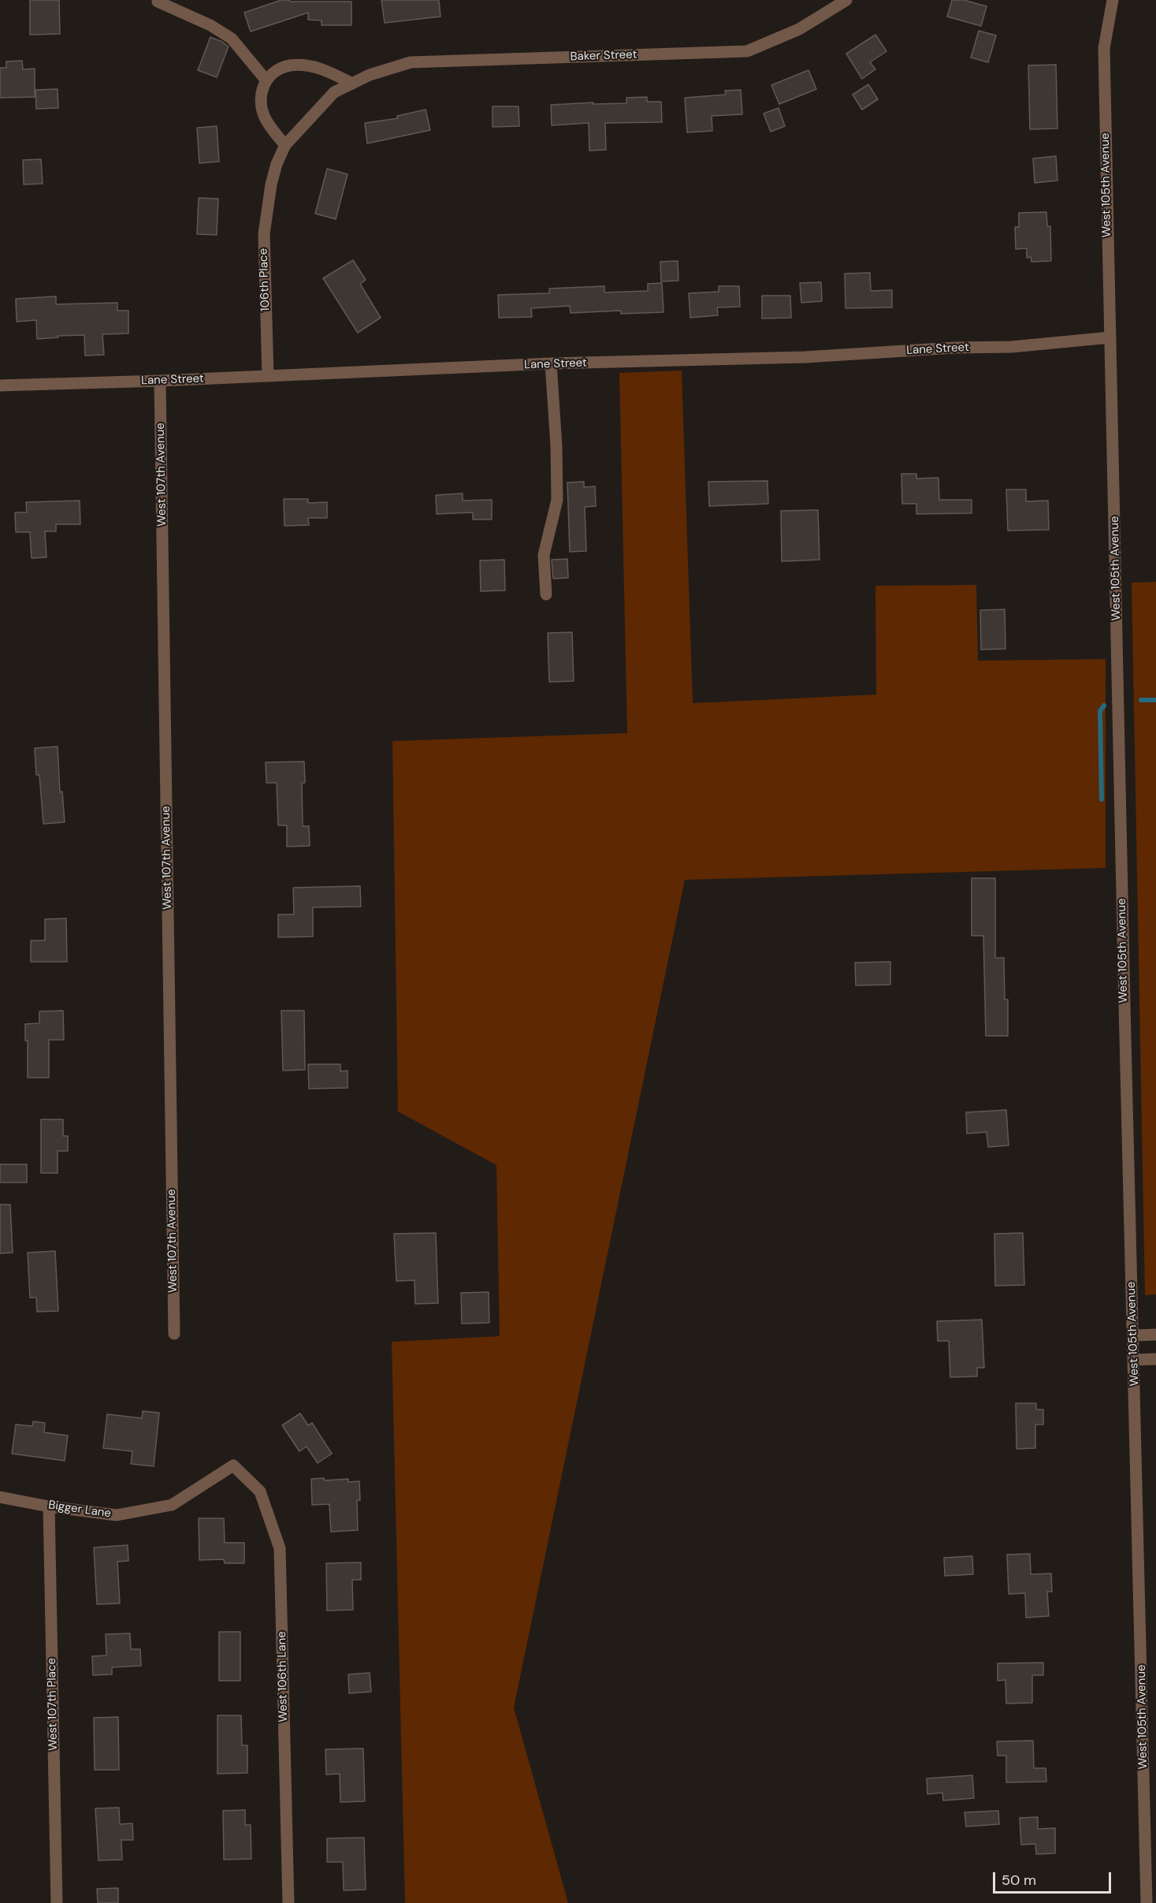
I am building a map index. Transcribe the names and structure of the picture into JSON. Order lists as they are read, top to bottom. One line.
{"streets":{"street":["Baker Street","West 105th Avenue","106th Place","Lane Street","West 107th Avenue","Bigger Lane","West 106th Lane","West 107th Place"]},"crossings":[["Baker Street","106th Place"],["West 105th Avenue","Lane Street"],["106th Place","Lane Street"],["Lane Street","West 107th Avenue"],["Bigger Lane","West 106th Lane"],["Bigger Lane","West 107th Place"]],"scale_bar":"50 m"}
